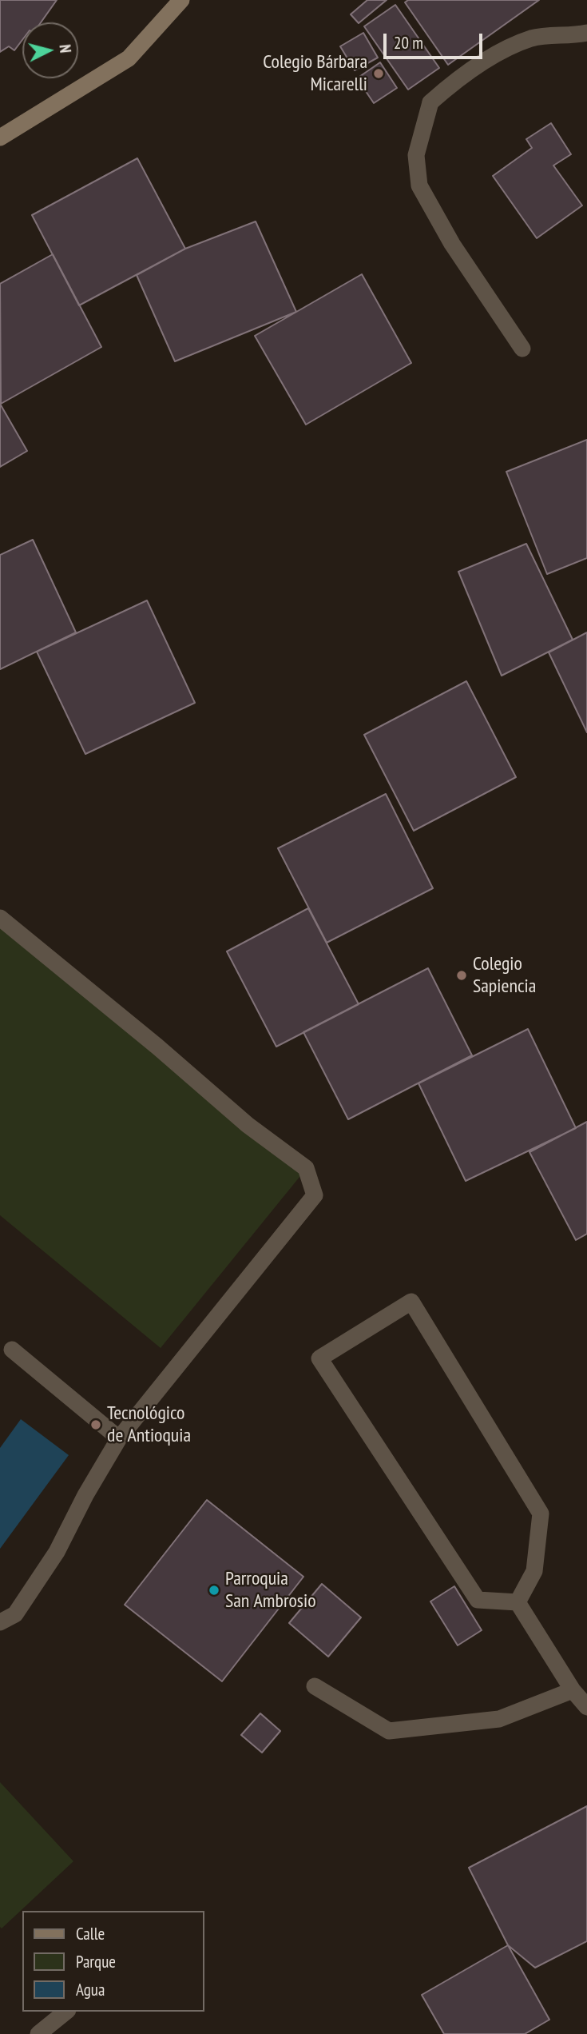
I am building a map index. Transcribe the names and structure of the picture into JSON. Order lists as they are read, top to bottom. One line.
{"places":["Colegio Bárbara Micarelli","Colegio Sapiencia","Tecnológico de Antioquia","Parroquia San Ambrosio"],"legend":["Calle","Parque","Agua"],"scale_bar":"20 m","north":"right"}
